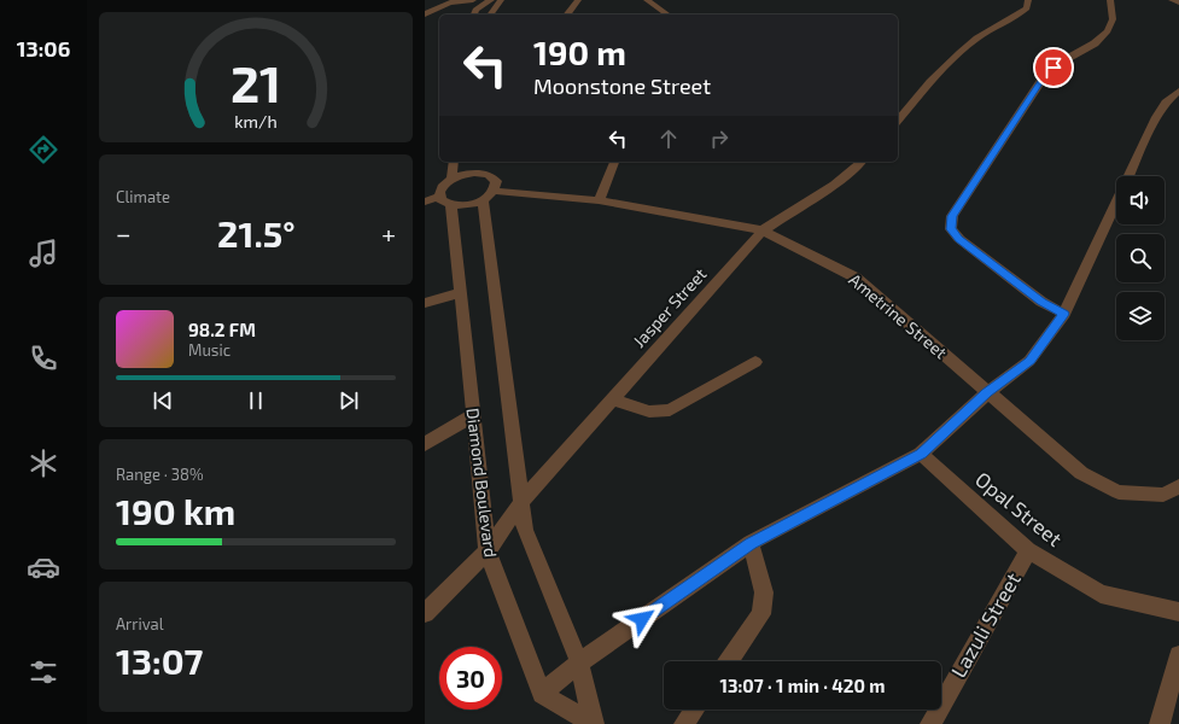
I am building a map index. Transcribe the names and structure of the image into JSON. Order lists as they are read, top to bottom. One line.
{"streets":{"street":["Jasper Street","Ametrine Street","Diamond Boulevard","Opal Street","Lazuli Street"]},"crossings":[["Jasper Street","Ametrine Street"],["Jasper Street","Diamond Boulevard"],["Ametrine Street","Diamond Boulevard"],["Opal Street","Lazuli Street"]],"page":{"tabs":"13:06","turn":["190 m","Moonstone Street"],"tile":["Climate",["Range · 38%","190 km"],["Arrival","13:07"]],"heat":["−","21.5°","+"],"song":["98.2 FM","Music"],"limit":"30","trip":"13:07 · 1 min · 420 m","gauge":["21","km/h"]}}
